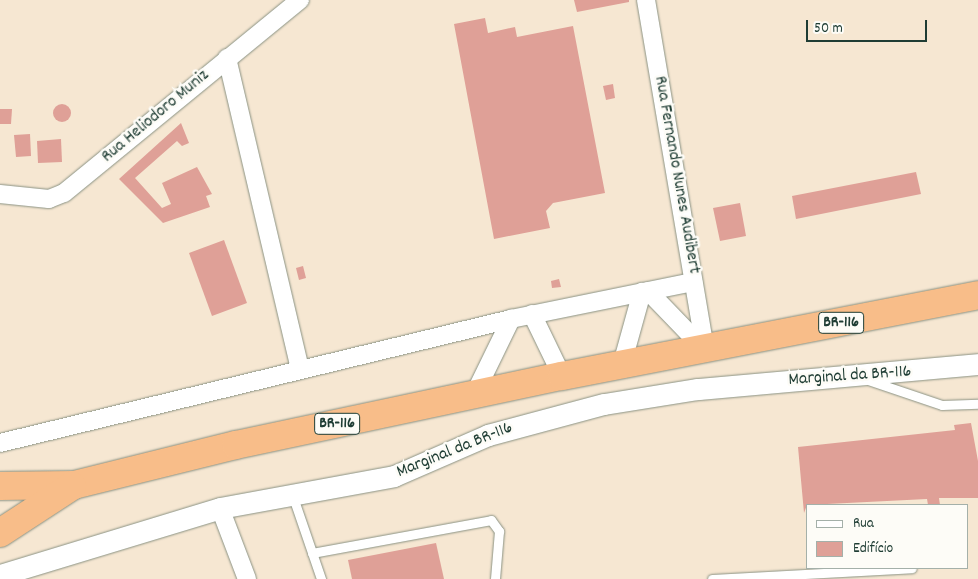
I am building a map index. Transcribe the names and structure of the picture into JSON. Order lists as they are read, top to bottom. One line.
{"streets":{"highway":["BR-116"],"street":["Rua Heliodoro Muniz","Rua Fernando Nunes Audibert","Marginal da BR-116"]},"crossings":[["Rua Fernando Nunes Audibert","BR-116"]],"legend":["Rua","Edifício"],"scale_bar":"50 m"}
